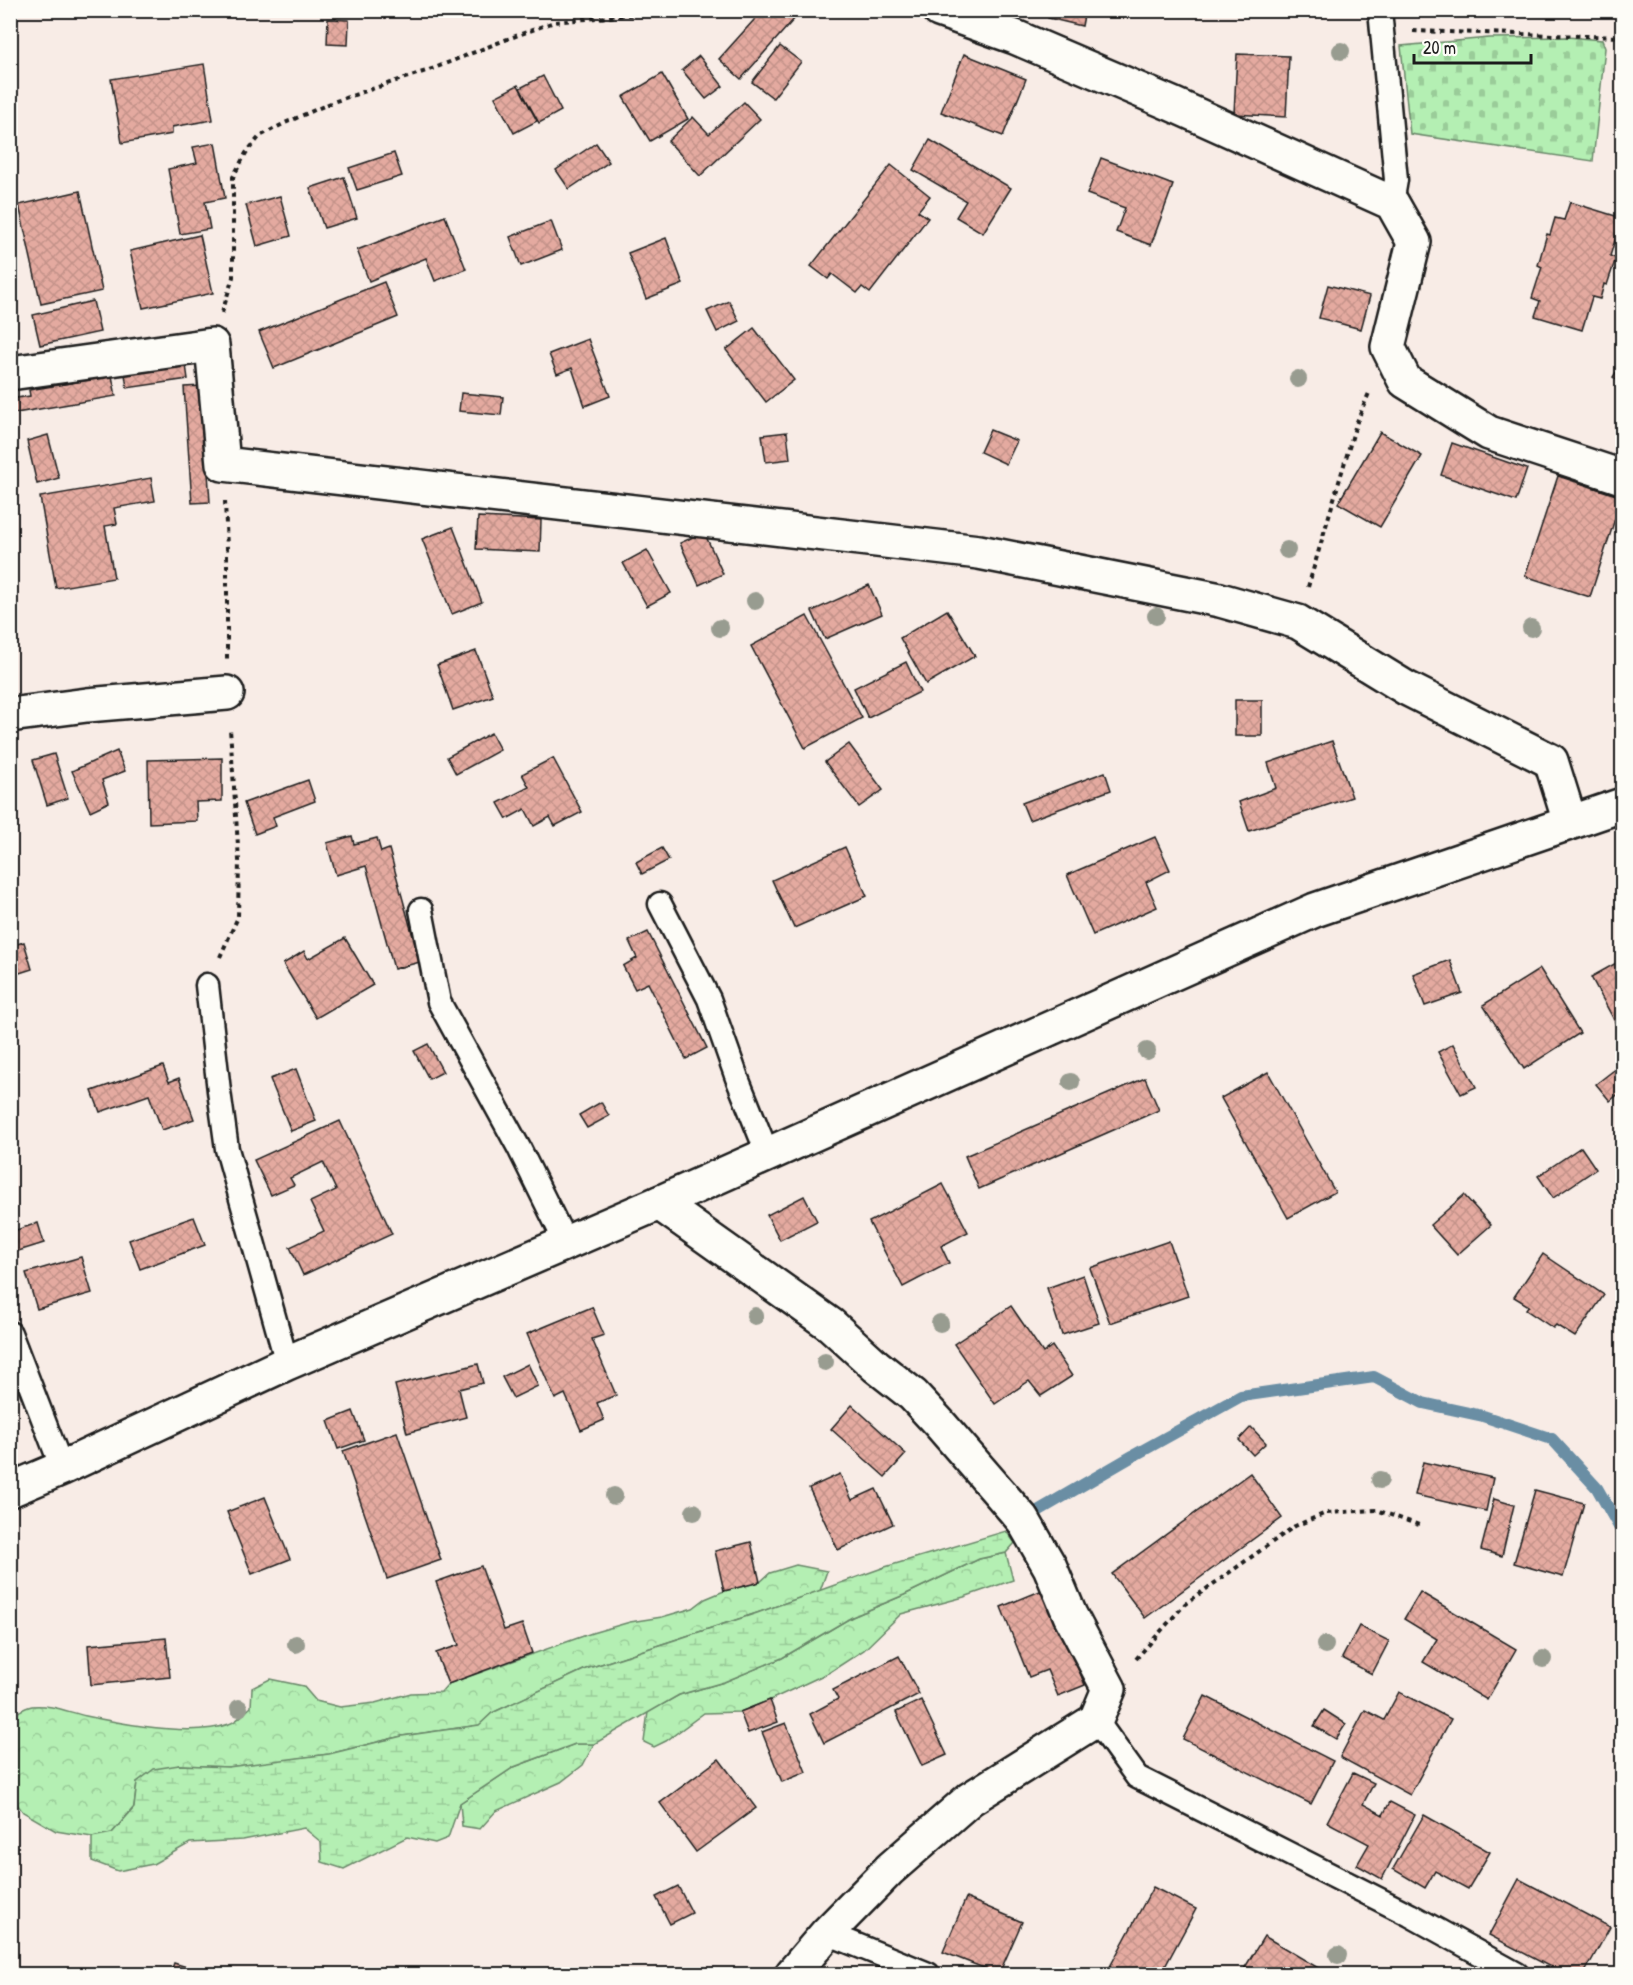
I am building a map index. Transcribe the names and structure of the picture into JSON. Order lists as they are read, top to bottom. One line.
{"scale_bar":"20 m"}
